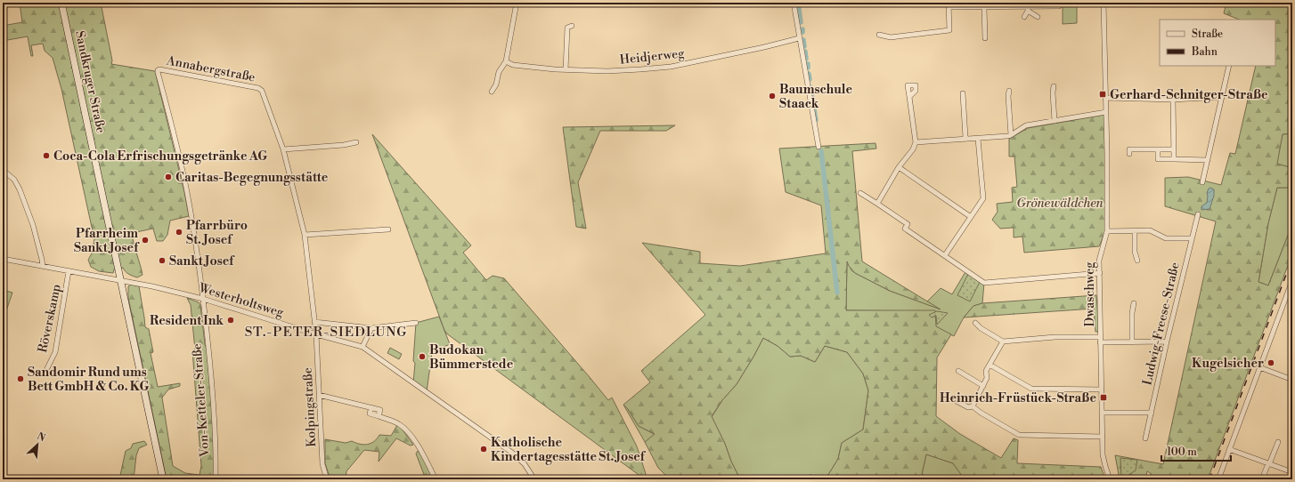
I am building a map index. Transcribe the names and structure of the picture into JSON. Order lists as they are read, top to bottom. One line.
{"streets":{"street":["Heidjerweg","Annabergstraße","Sandkruger Straße","Dwaschweg","Westerholtsweg","Röverskamp","Ludwig-Freese-Straße","Von-Ketteler-Straße","Kolpingstraße"]},"crossings":[["Annabergstraße","Westerholtsweg"],["Annabergstraße","Von-Ketteler-Straße"],["Annabergstraße","Kolpingstraße"],["Sandkruger Straße","Westerholtsweg"],["Westerholtsweg","Röverskamp"],["Westerholtsweg","Von-Ketteler-Straße"],["Westerholtsweg","Kolpingstraße"]],"districts":["ST.-PETER-SIEDLUNG"],"parks":["Grönewäldchen"],"places":{"transit":["Gerhard-Schnitger-Straße","Heinrich-Früstück-Straße"],"other":["Baumschule Staack","Coca-Cola Erfrischungsgetränke AG","Caritas-Begegnungsstätte","Pfarrbüro St. Josef","Pfarrheim Sankt Josef","Sankt Josef","Resident Ink","Budokan Bümmerstede","Kugelsicher","Sandomir Rund ums Bett GmbH & Co. KG","Katholische Kindertagesstätte St. Josef"]},"legend":["Straße","Bahn"],"scale_bar":"100 m","north":"top right"}
